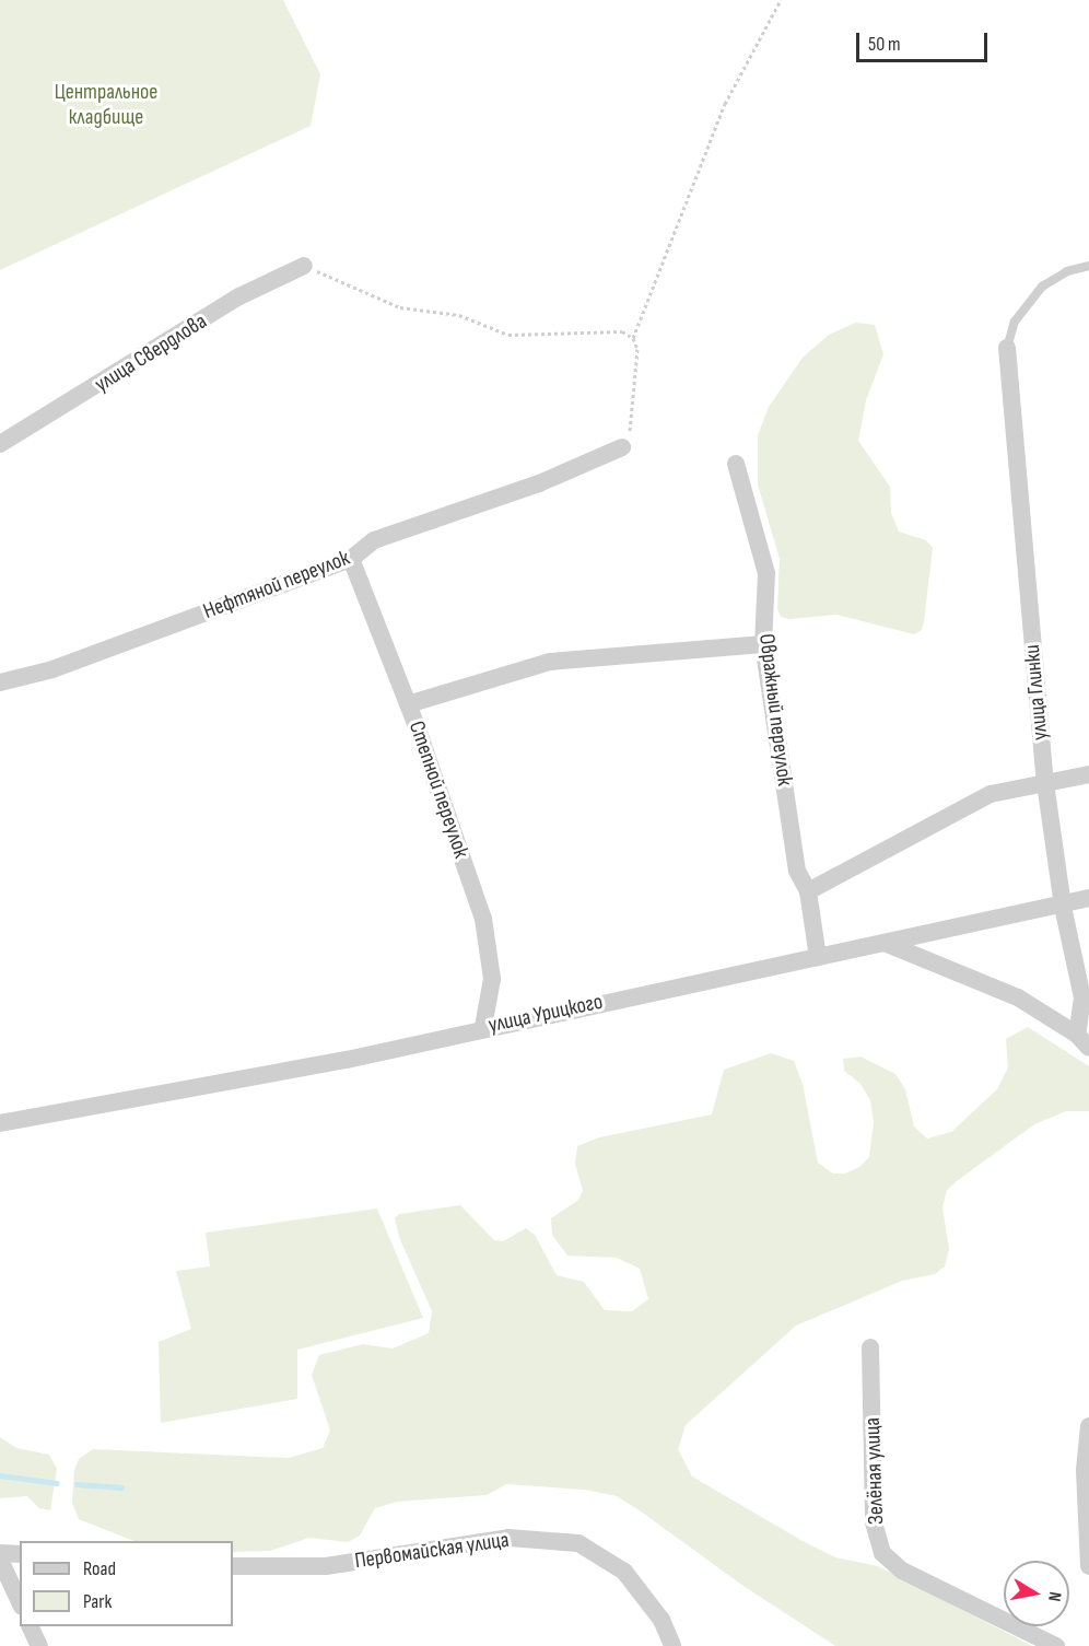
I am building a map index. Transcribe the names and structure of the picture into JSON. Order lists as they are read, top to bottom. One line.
{"streets":{"street":["улица Свердлова","Нефтяной переулок","улица Глинки","Овражный переулок","Степной переулок","улица Урицкого","Зелёная улица","Первомайская улица"]},"crossings":[["Нефтяной переулок","Степной переулок"],["улица Глинки","улица Урицкого"],["Овражный переулок","улица Урицкого"],["Степной переулок","улица Урицкого"]],"parks":["Центральное кладбище"],"legend":["Road","Park"],"scale_bar":"50 m","north":"right"}
